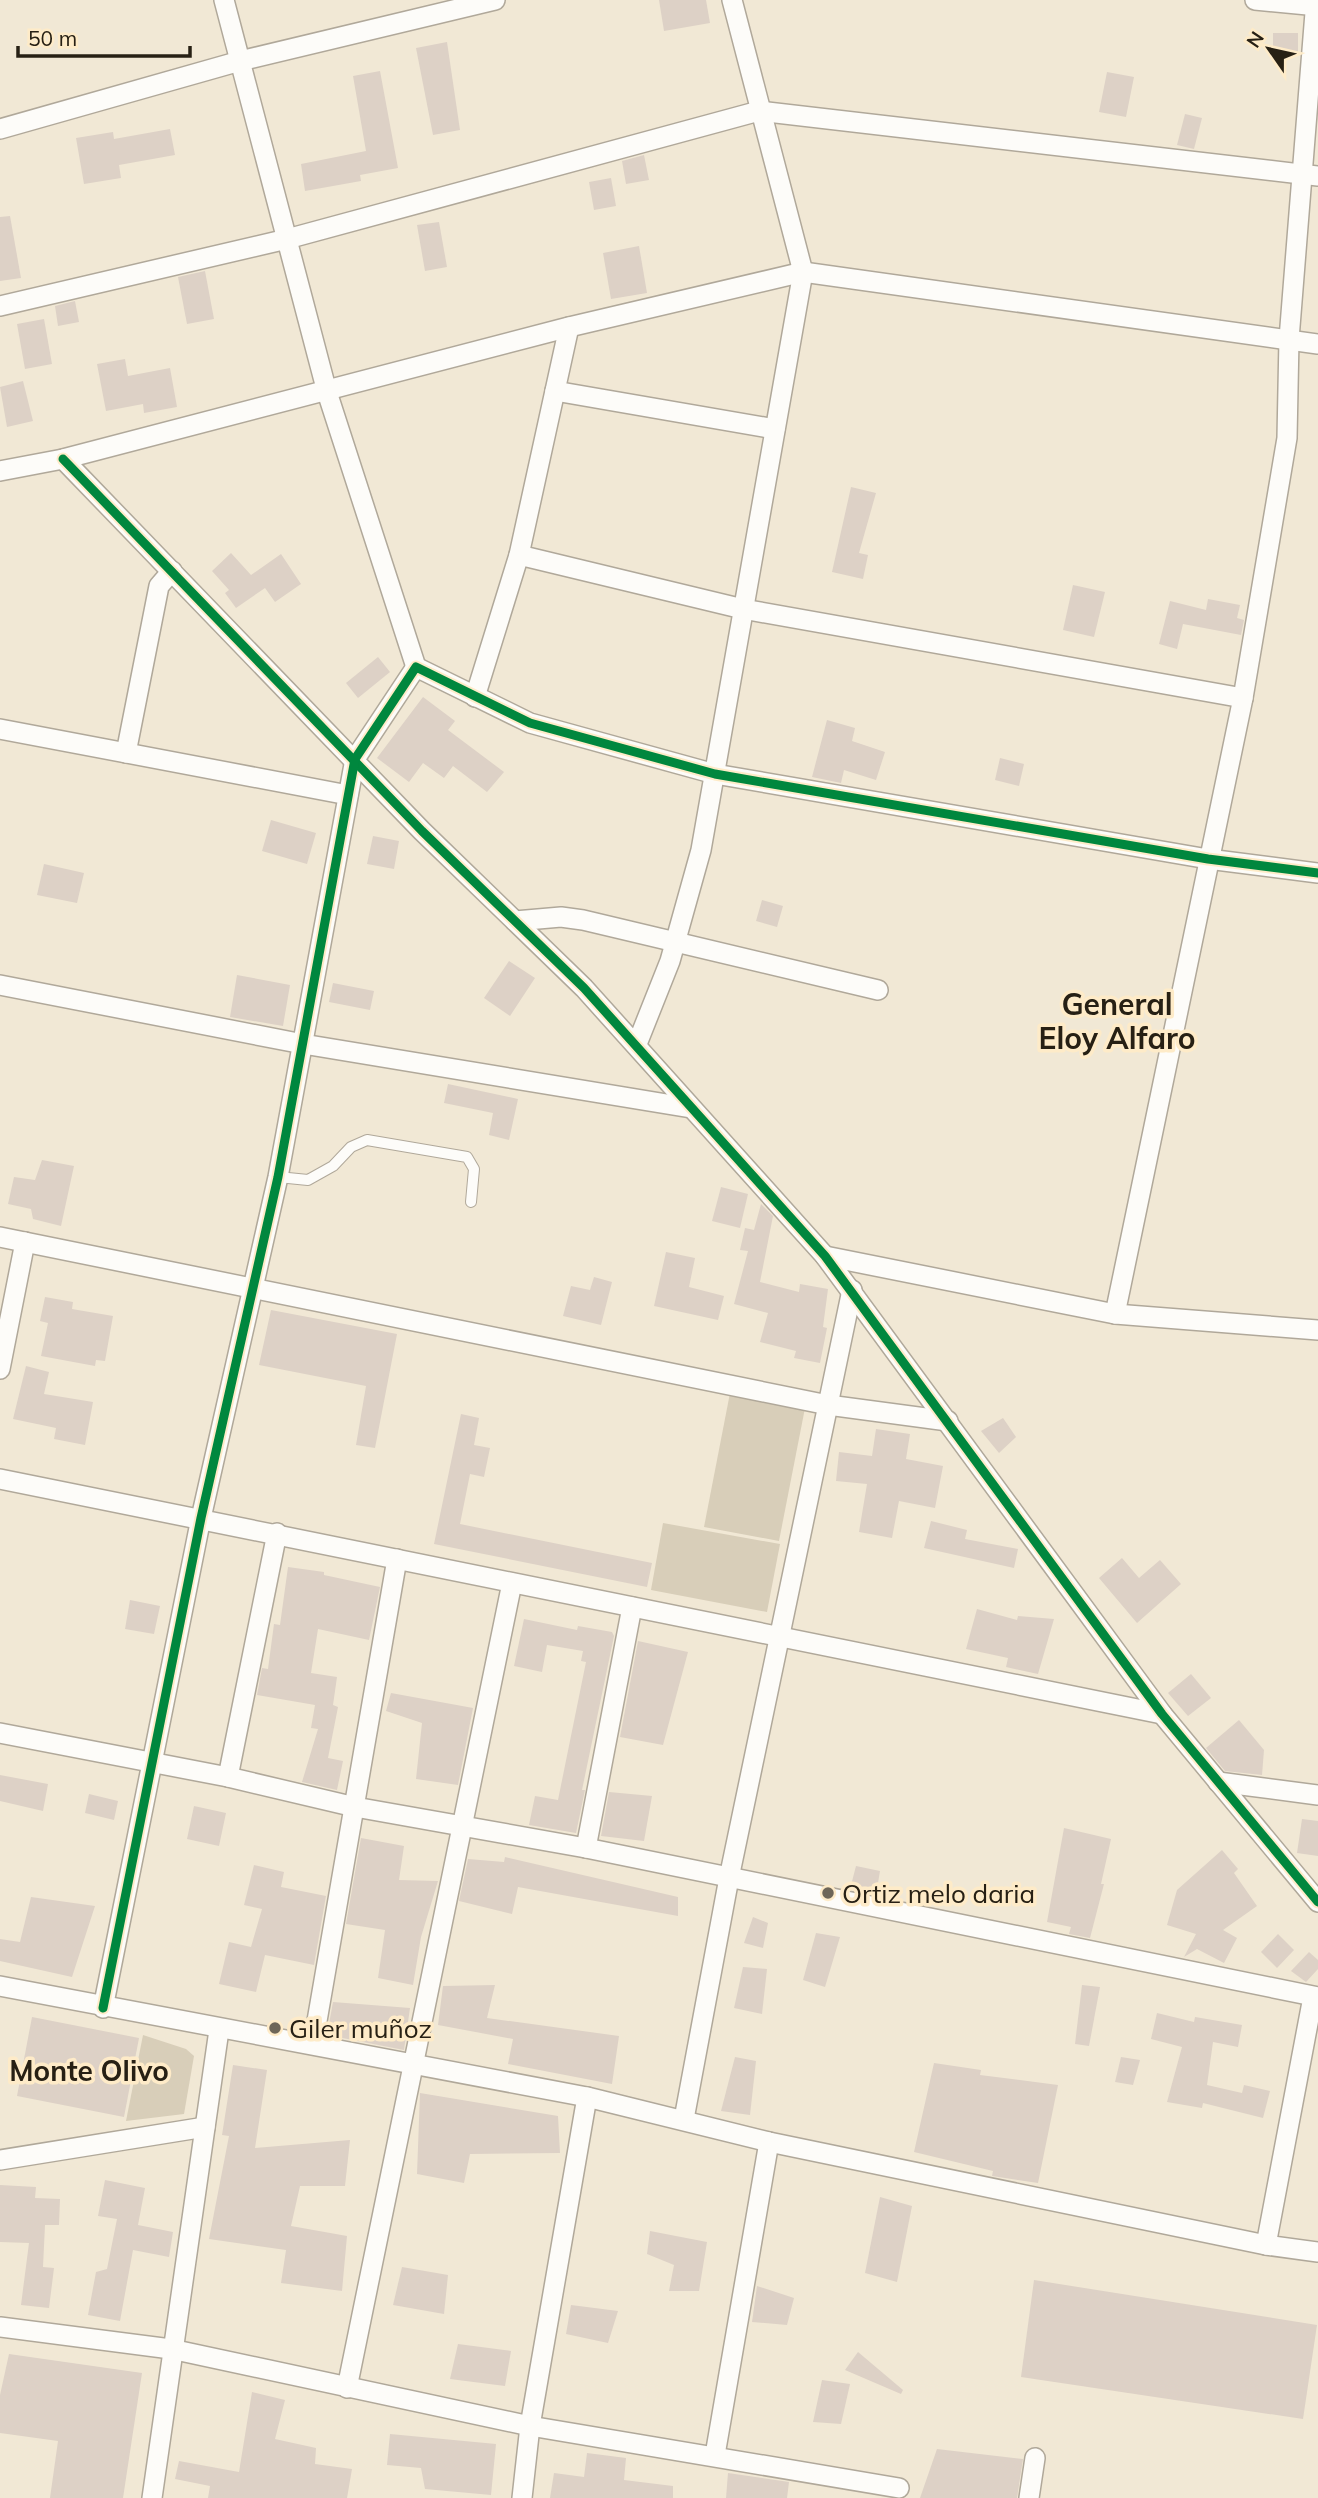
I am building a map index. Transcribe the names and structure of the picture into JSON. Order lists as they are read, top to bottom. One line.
{"districts":["General Eloy Alfaro","Monte Olivo"],"places":["Ortiz melo daria","Giler muñoz"],"scale_bar":"50 m","north":"top left"}
